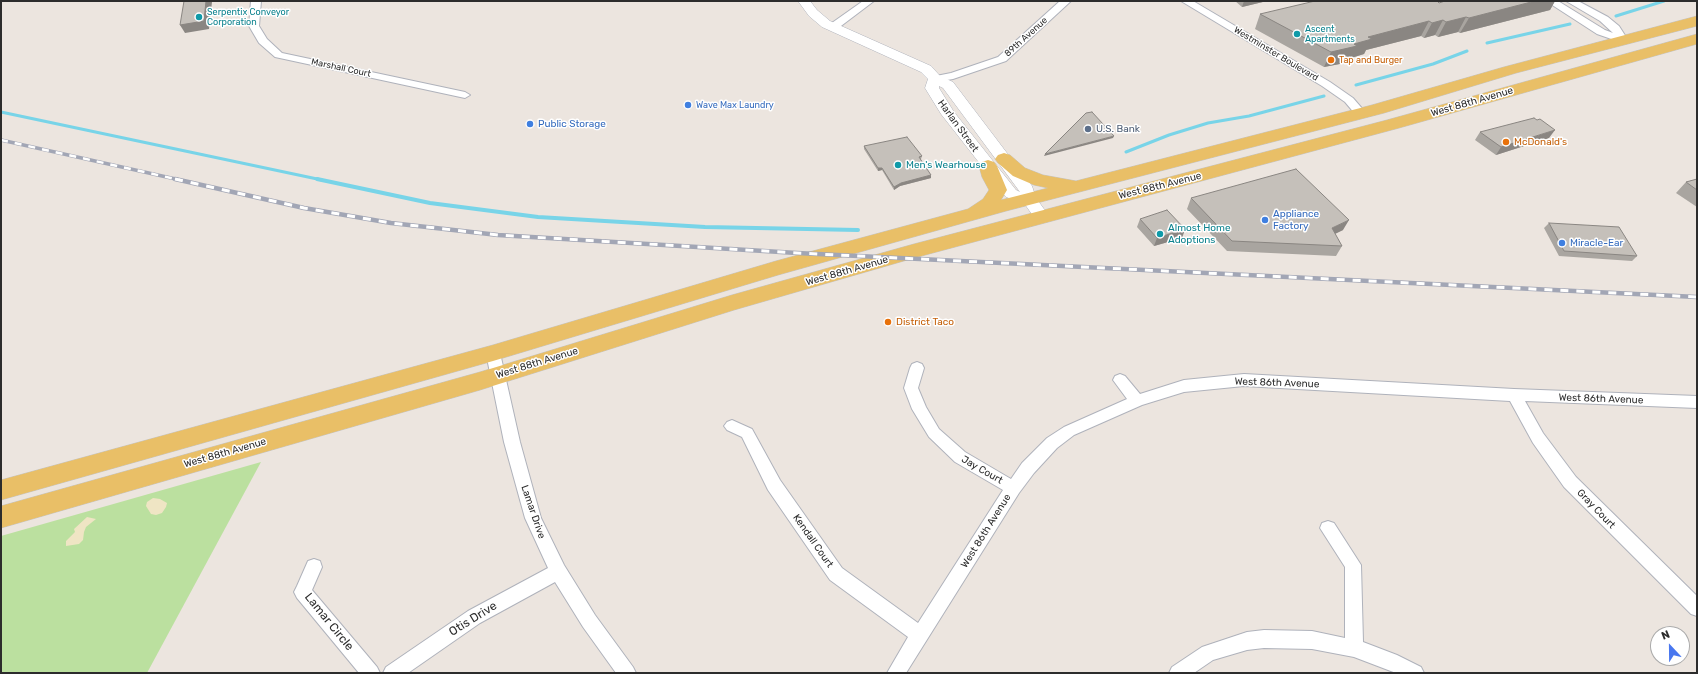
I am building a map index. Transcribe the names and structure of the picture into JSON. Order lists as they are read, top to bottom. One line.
{"streets":{"main road":["West 88th Avenue"],"street":["89th Avenue","Westminster Boulevard","Marshall Court","Harlan Street","West 86th Avenue","Jay Court","Gray Court","Lamar Drive","Kendall Court","Otis Drive","Lamar Circle"]},"crossings":[["89th Avenue","Harlan Street"],["Westminster Boulevard","West 88th Avenue"],["West 88th Avenue","Harlan Street"],["West 88th Avenue","Lamar Drive"],["West 86th Avenue","Jay Court"],["West 86th Avenue","Gray Court"],["West 86th Avenue","Kendall Court"],["Lamar Drive","Otis Drive"]],"places":["Serpentix Conveyor Corporation","Ascent Apartments","Tap and Burger","Wave Max Laundry","Public Storage","U.S. Bank","McDonald's","Men's Wearhouse","Appliance Factory","Almost Home Adoptions","Miracle-Ear","District Taco"],"north":"top"}
